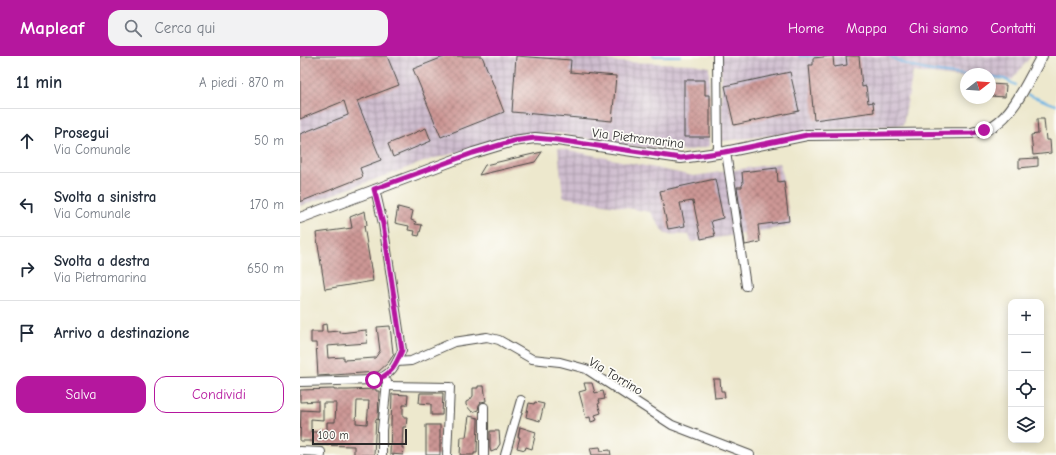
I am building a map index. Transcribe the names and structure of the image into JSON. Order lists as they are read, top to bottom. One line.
{"streets":{"main road":["Via Pietramarina"],"street":["Via Torrino"]},"scale_bar":"100 m","north":"right","page":{"header":"Mapleaf","search":"Cerca qui","nav":["Home","Mappa","Chi siamo","Contatti"],"heading":["11 min","A piedi · 870 m"],"list":[["Prosegui","Via Comunale","50 m"],["Svolta a sinistra","Via Comunale","170 m"],["Svolta a destra","Via Pietramarina","650 m"],"Arrivo a destinazione"],"map_buttons":["+","−"],"buttons":["Salva","Condividi"],"scale":"100 m"}}
